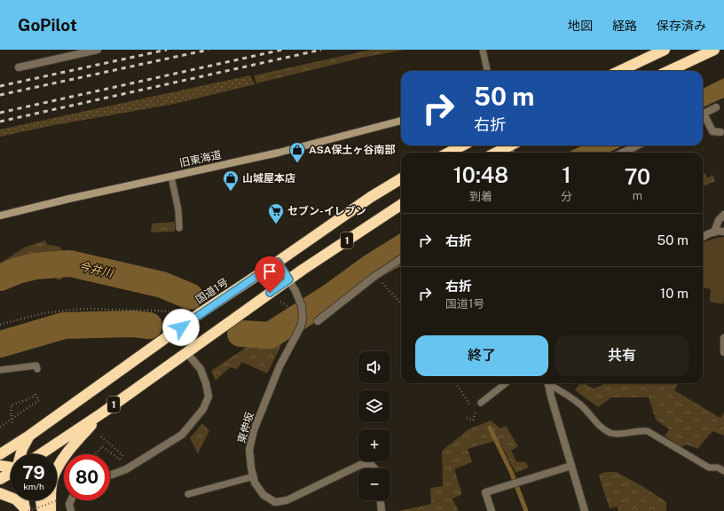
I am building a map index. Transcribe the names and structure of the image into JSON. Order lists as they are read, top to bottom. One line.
{"streets":{"highway":["1","国道1号"],"street":["旧東海道","東伸坂"]},"crossings":[["1","東伸坂"]],"water":["今井川"],"places":{"shop":["ASA保土ヶ谷南部","山城屋本店"],"supermarket":["セブン-イレブン"]},"page":{"header":"GoPilot","nav":["地図","経路","保存済み"],"turn":["50 m","右折"],"eta":["10:48","到着","1","分","70","m"],"list":[{"name":"右折","value":"50 m"},{"name":"右折","note":"国道1号","value":"10 m"}],"buttons":["終了","共有"],"map_buttons":["+","−"],"speed":"79 km/h","limit":"80"}}
